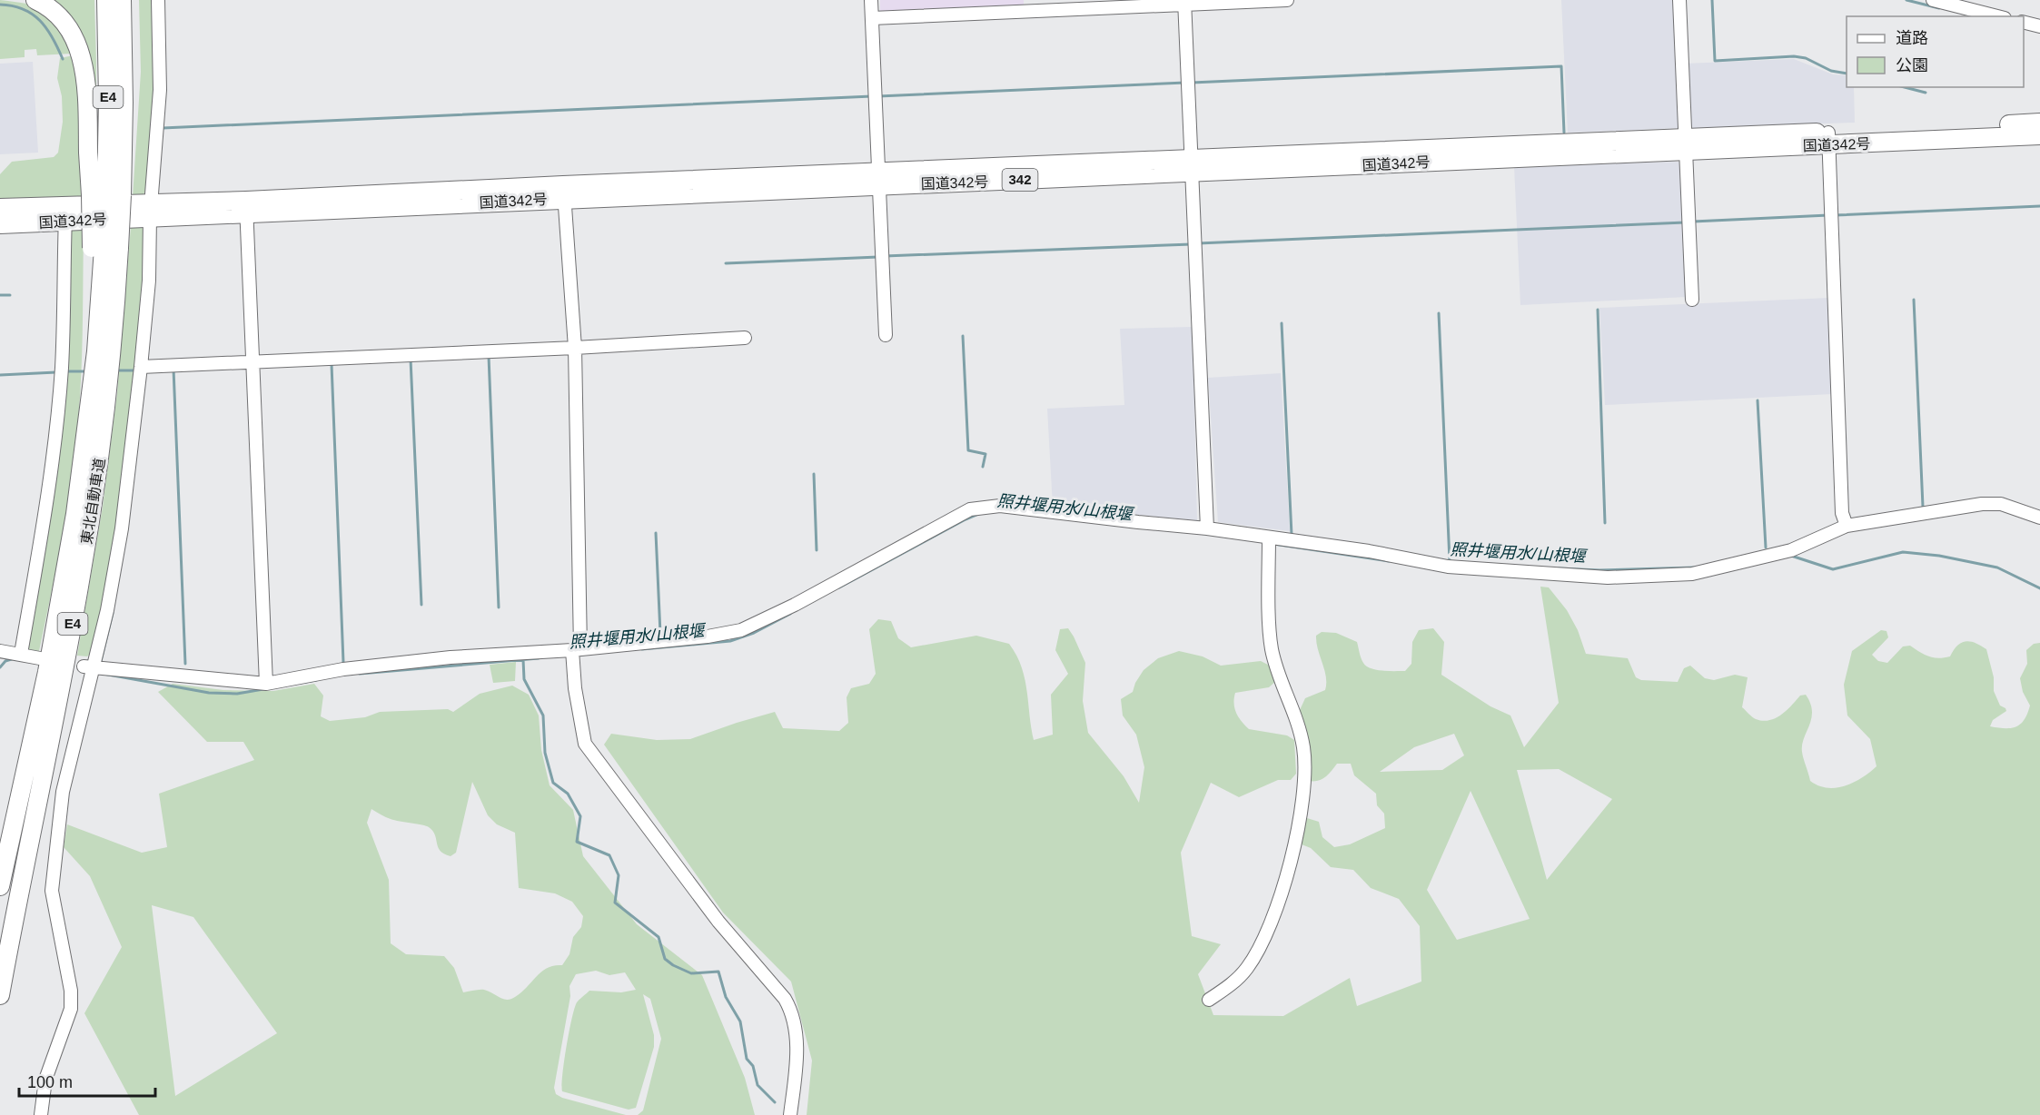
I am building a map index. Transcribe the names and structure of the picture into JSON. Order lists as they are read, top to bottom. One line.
{"streets":{"highway":["E4","国道342号","342","東北自動車道"]},"crossings":[["E4","東北自動車道"]],"water":["照井堰用水/山根堰"],"legend":["道路","公園"],"scale_bar":"100 m"}
